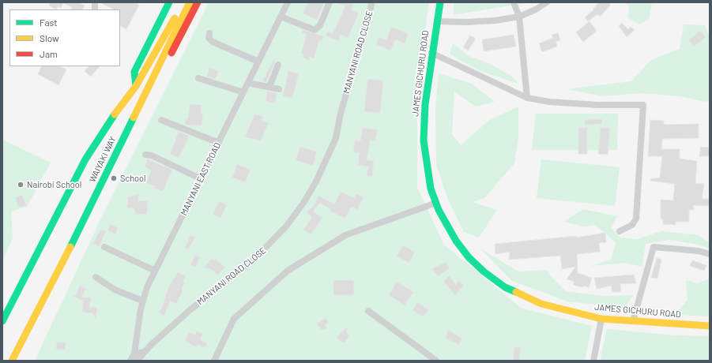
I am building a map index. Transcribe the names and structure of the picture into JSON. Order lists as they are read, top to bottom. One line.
{"streets":{"main road":["JAMES GICHURU ROAD","WAIYAKI WAY"],"street":["MANYANI ROAD CLOSE","MANYANI EAST ROAD"]},"places":["School","Nairobi School"],"legend":["Fast","Slow","Jam"]}
